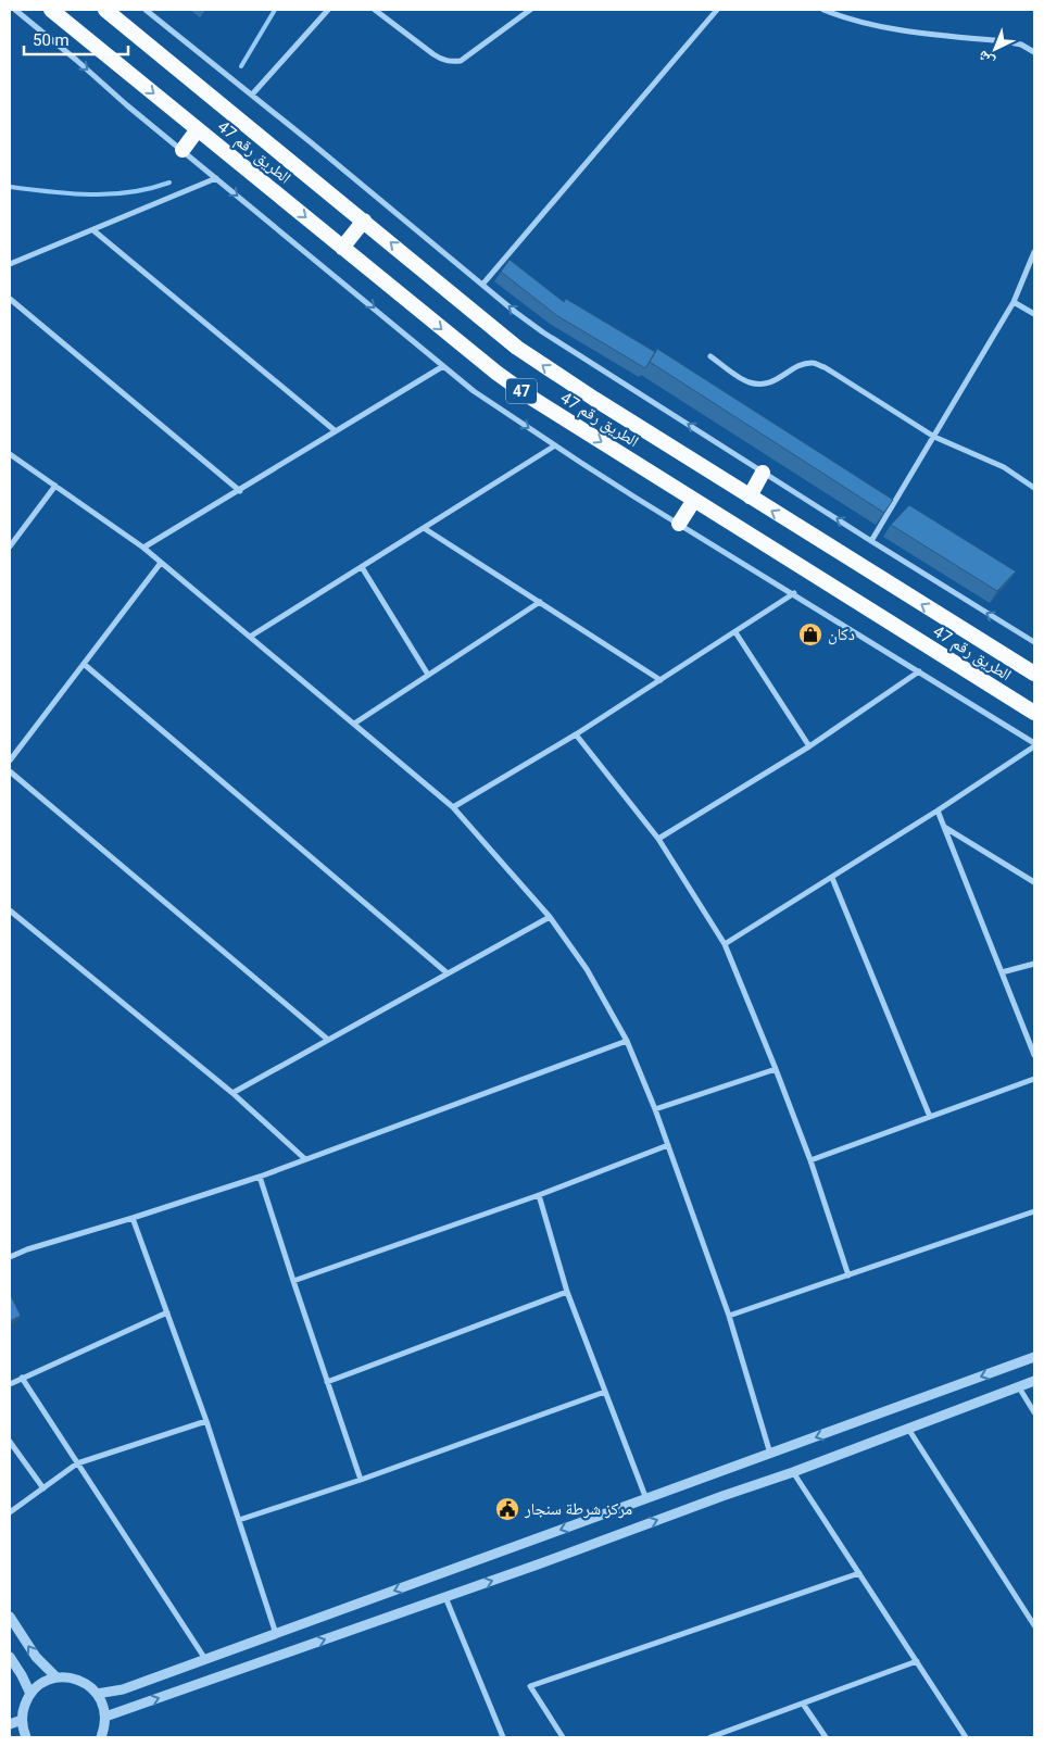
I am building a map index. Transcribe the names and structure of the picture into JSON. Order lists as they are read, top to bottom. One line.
{"streets":{"highway":["الطريق رقم 47","47"]},"places":{"shop":["دكان"],"public building":["مركز شرطة سنجار"]},"scale_bar":"50 m","north":"bottom left"}
